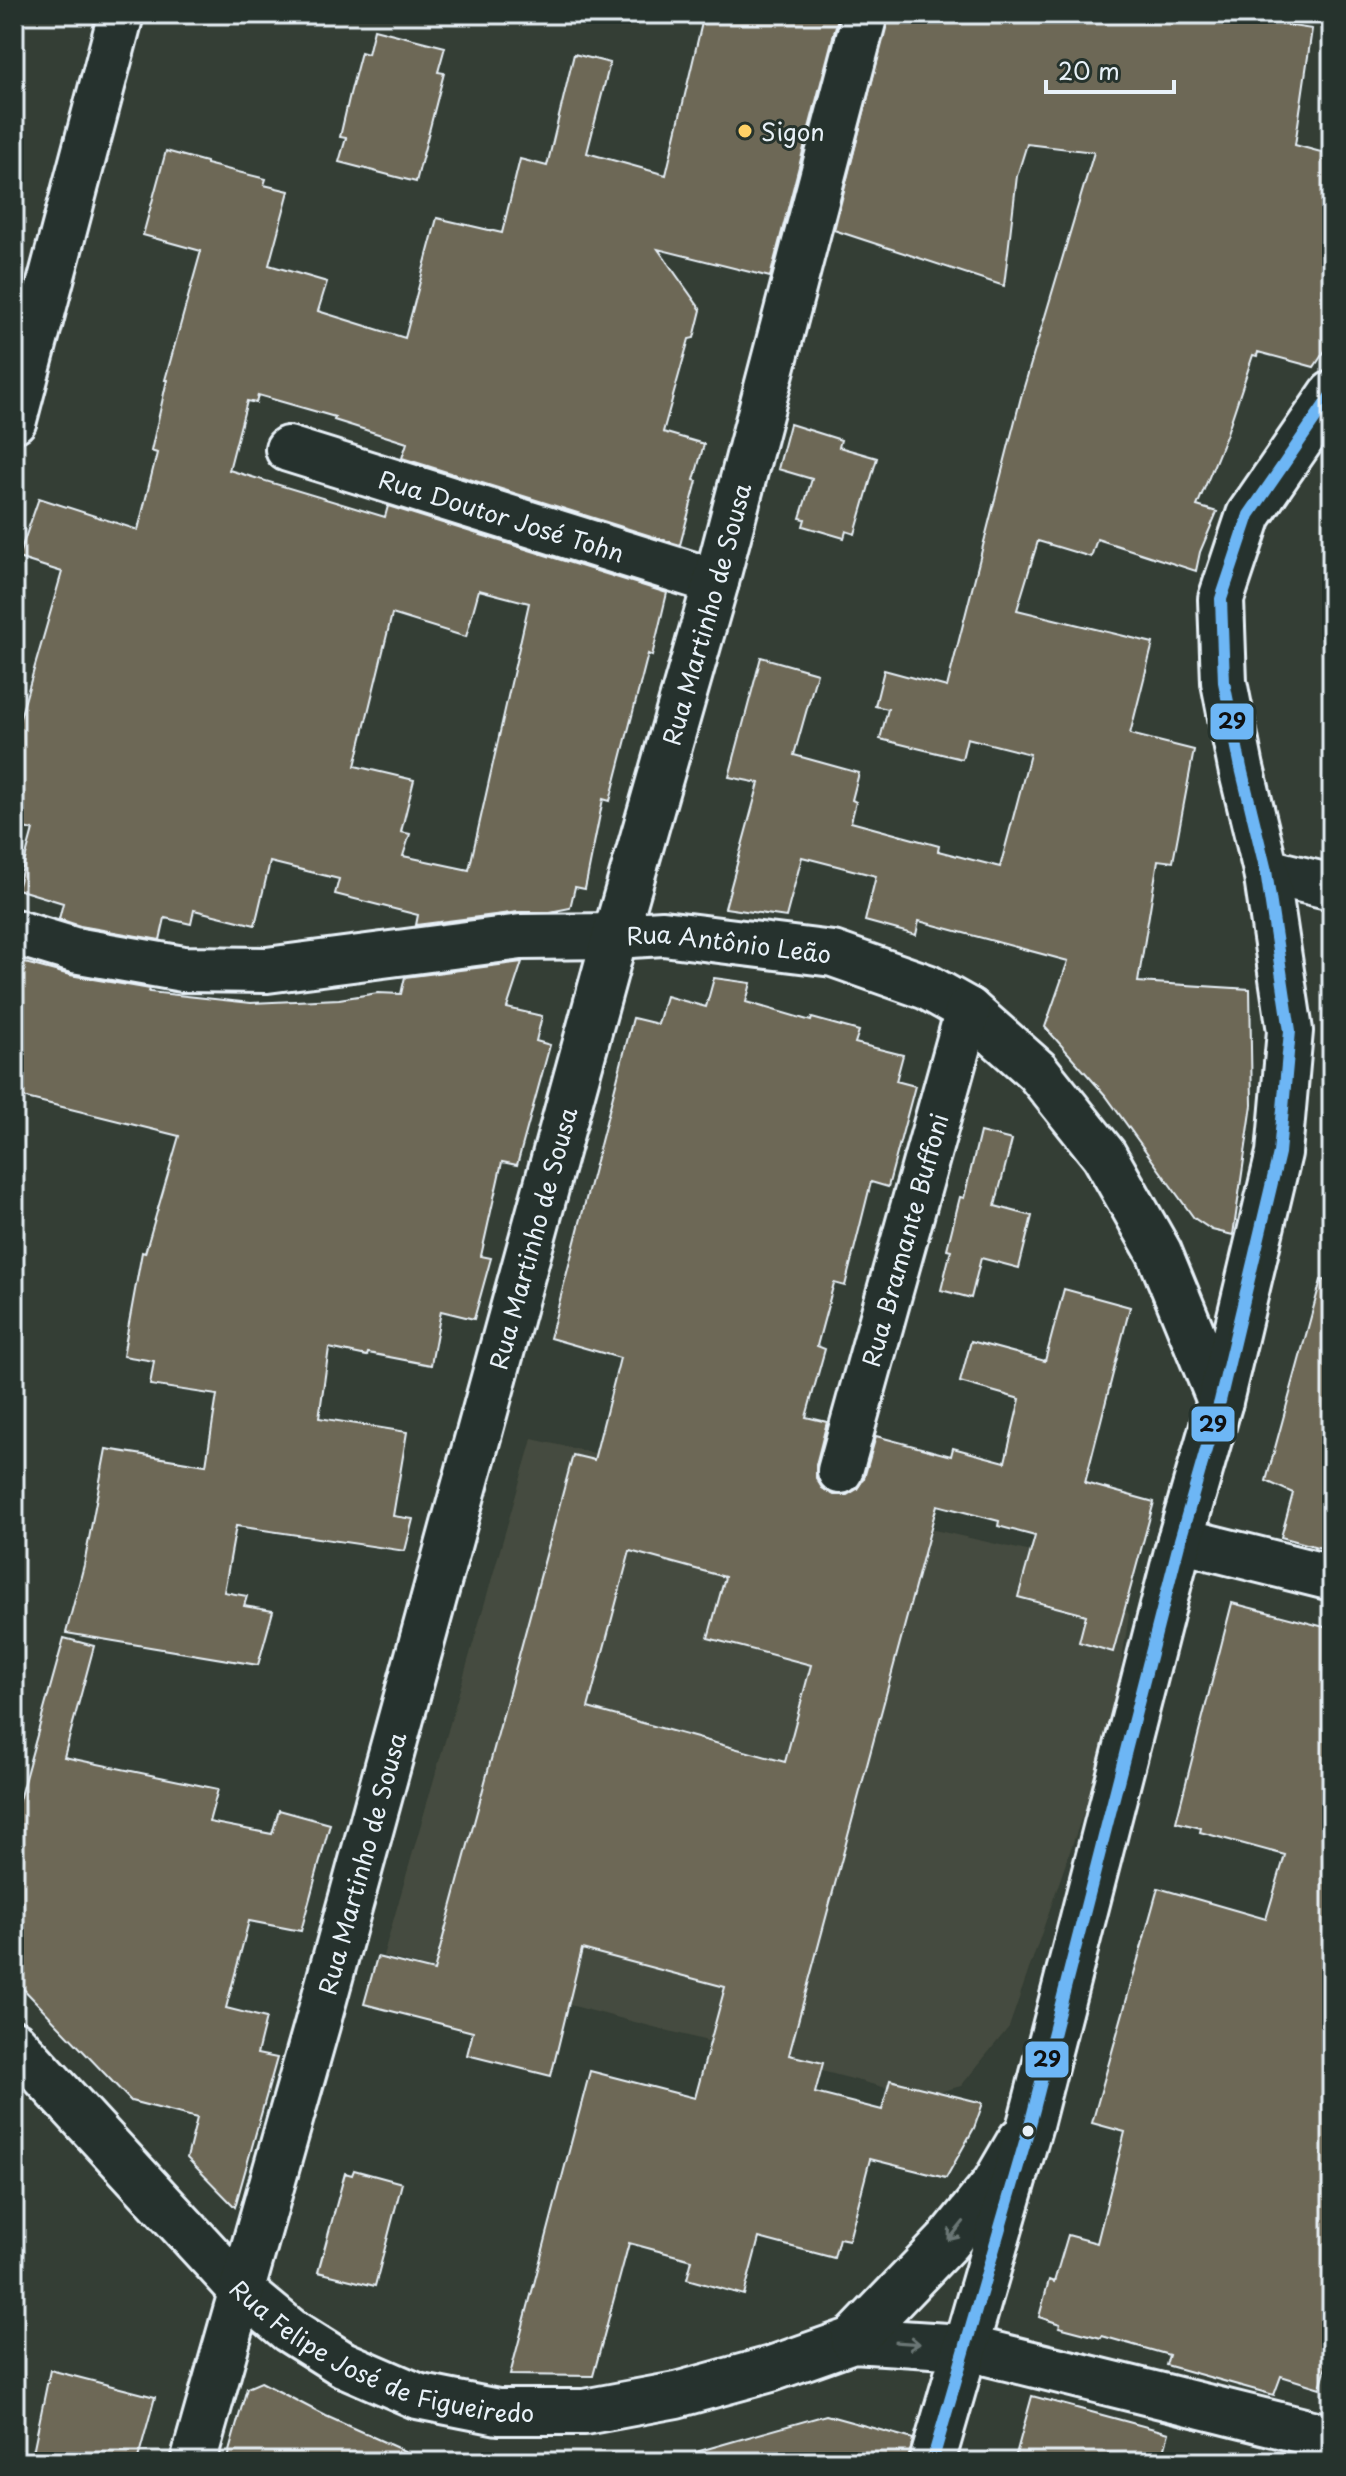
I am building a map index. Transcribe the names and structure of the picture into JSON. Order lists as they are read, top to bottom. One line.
{"streets":{"street":["Rua Doutor José Tohn","Rua Martinho de Sousa","Rua Antônio Leão","Rua Bramante Buffoni","Rua Felipe José de Figueiredo"]},"crossings":[["Rua Doutor José Tohn","Rua Martinho de Sousa"],["Rua Martinho de Sousa","Rua Antônio Leão"],["Rua Martinho de Sousa","Rua Felipe José de Figueiredo"],["Rua Antônio Leão","Rua Bramante Buffoni"]],"places":["Sigon"],"lines":["transit line 29"],"scale_bar":"20 m"}
